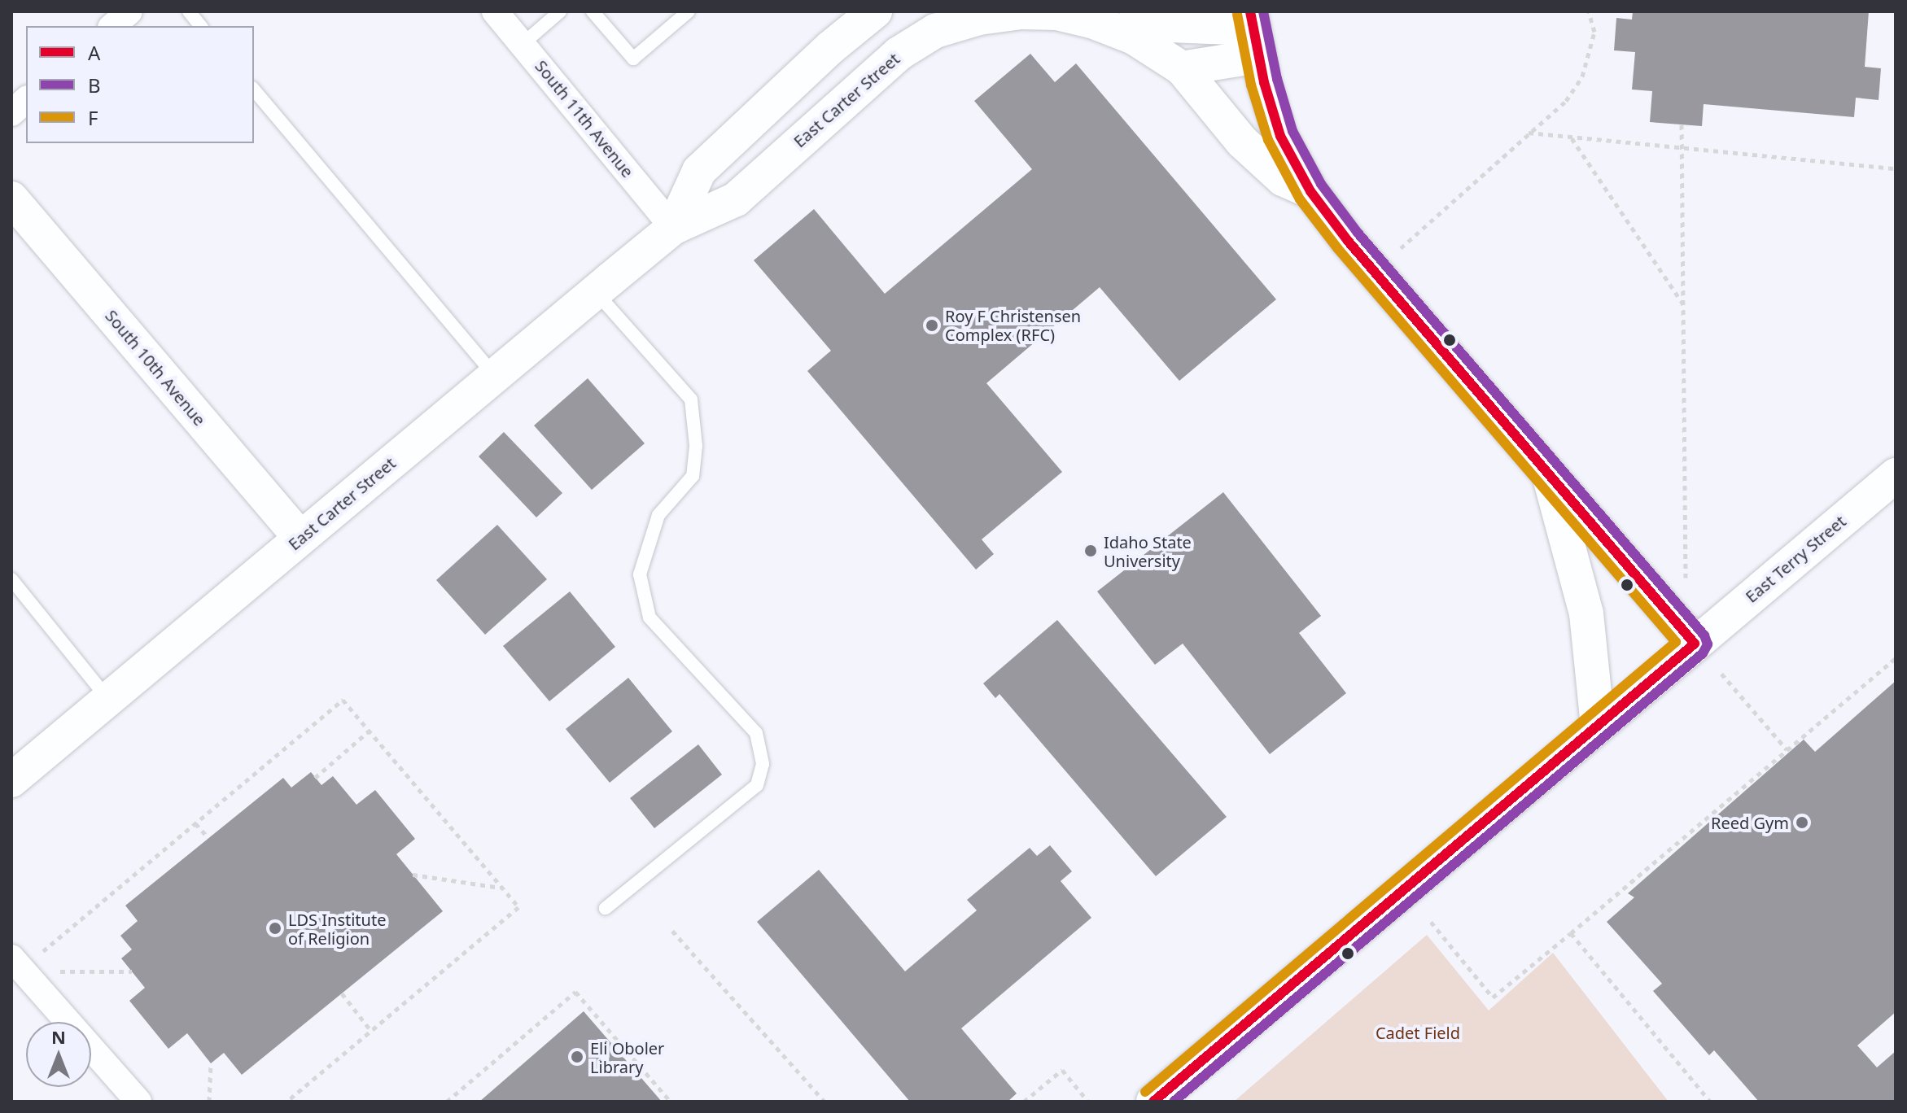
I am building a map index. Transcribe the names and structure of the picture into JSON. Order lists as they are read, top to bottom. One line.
{"streets":{"street":["East Carter Street","South 11th Avenue","South 10th Avenue","East Terry Street"]},"crossings":[["East Carter Street","South 11th Avenue"],["East Carter Street","South 10th Avenue"]],"parks":["Cadet Field"],"places":["Roy F Christensen Complex (RFC)","Idaho State University","Reed Gym","LDS Institute of Religion","Eli Oboler Library"],"lines":["transit line A","transit line B","transit line F"],"legend":["A","B","F"],"north":"top"}
